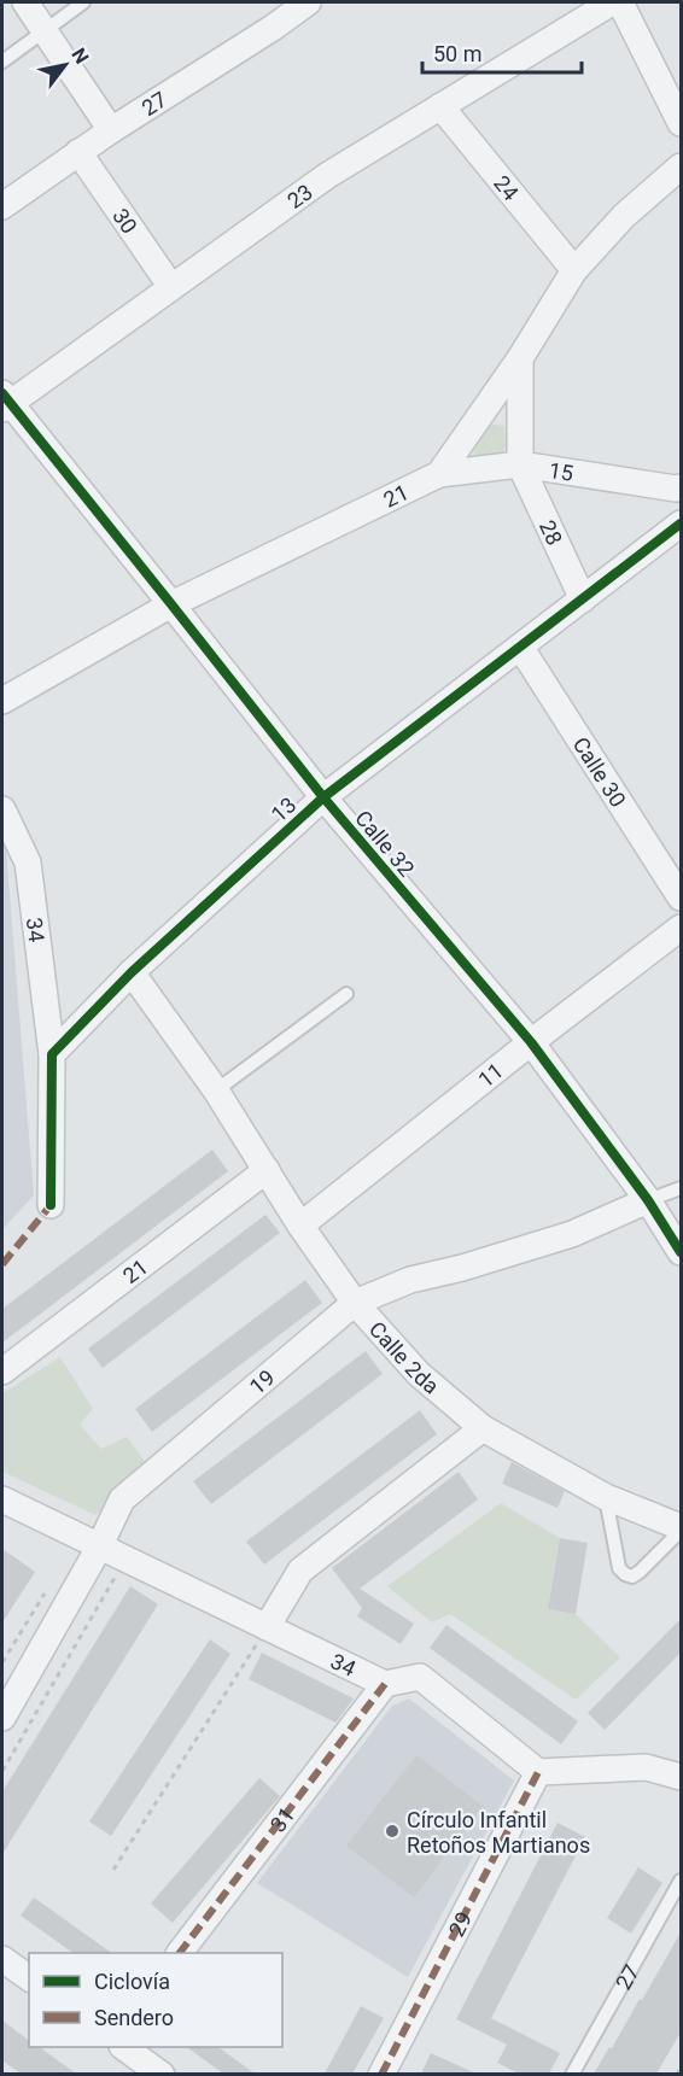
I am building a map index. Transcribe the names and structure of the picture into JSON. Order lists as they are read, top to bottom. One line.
{"streets":{"street":["27","24","23","30","15","21","28","Calle 30","13","Calle 32","34","11","Calle 2da","19","31","29"]},"crossings":[["27","30"],["24","23"],["24","21"],["23","30"],["23","Calle 32"],["15","21"],["15","28"],["21","Calle 32"],["21","Calle 2da"],["28","13"],["Calle 30","13"],["13","Calle 32"],["13","34"],["Calle 32","11"],["Calle 32","19"],["34","19"],["34","31"],["11","Calle 2da"],["Calle 2da","19"]],"places":["Círculo Infantil Retoños Martianos"],"legend":["Ciclovía","Sendero"],"scale_bar":"50 m","north":"top right"}
